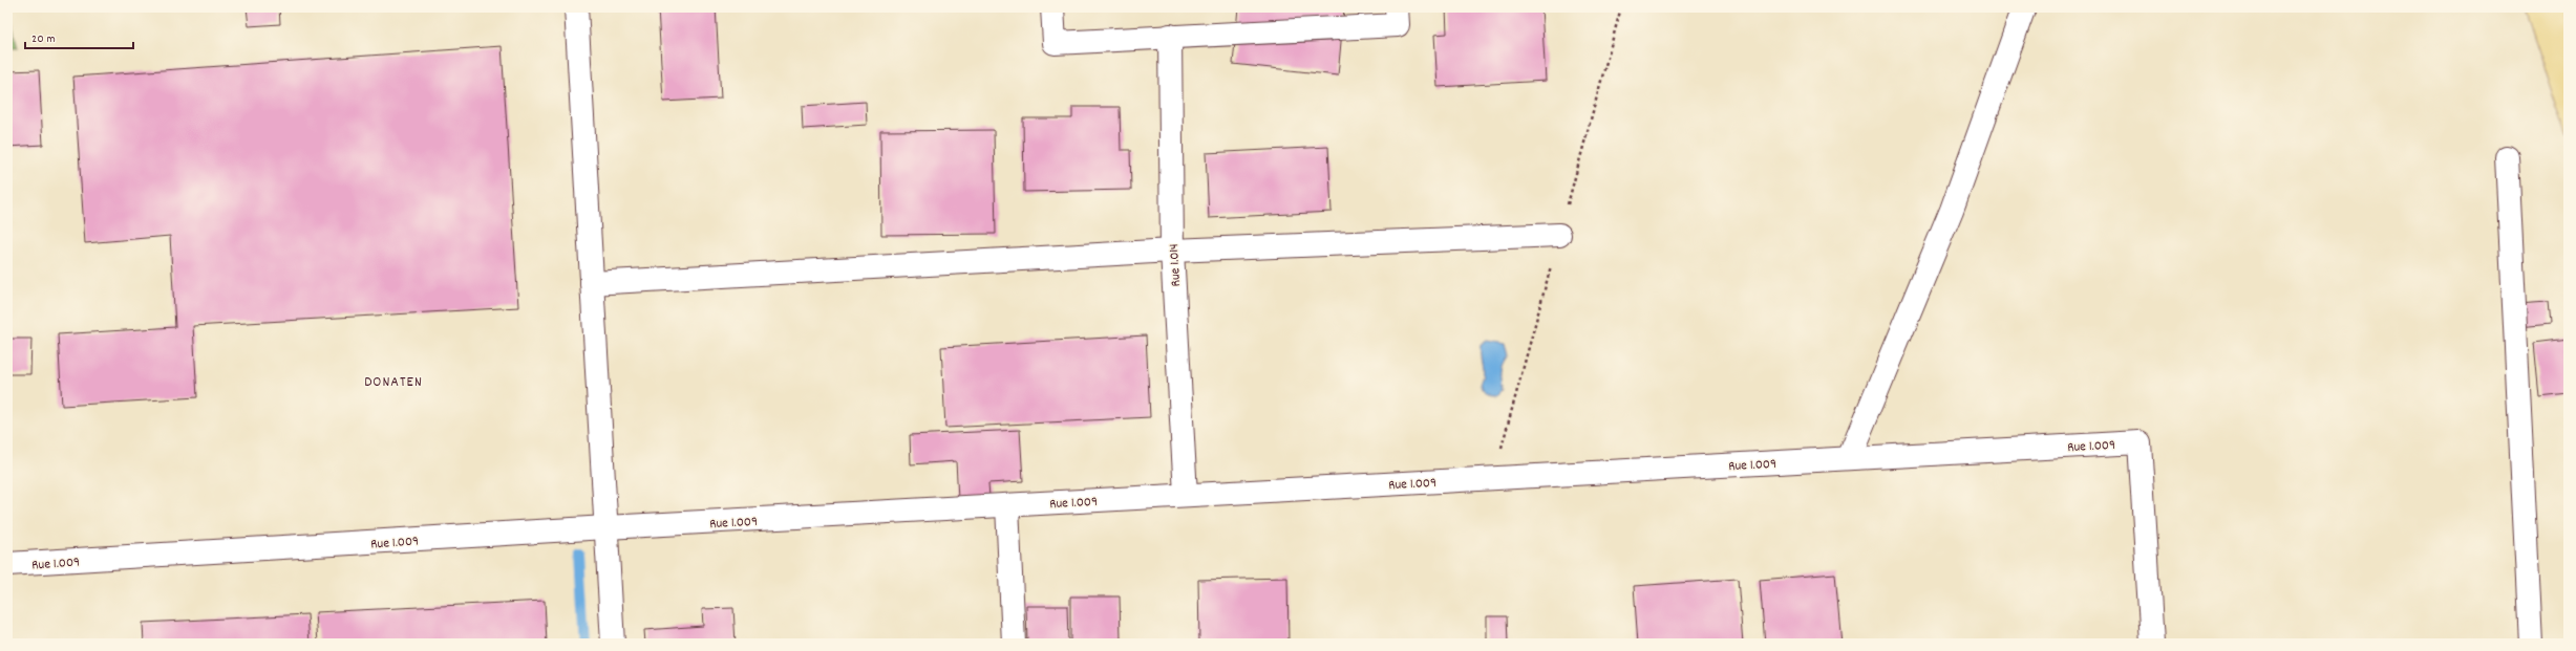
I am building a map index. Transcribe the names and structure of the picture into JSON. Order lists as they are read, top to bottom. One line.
{"streets":{"street":["Rue 1.014","Rue 1.009"]},"crossings":[["Rue 1.014","Rue 1.009"]],"districts":["DONATEN"],"scale_bar":"20 m"}
